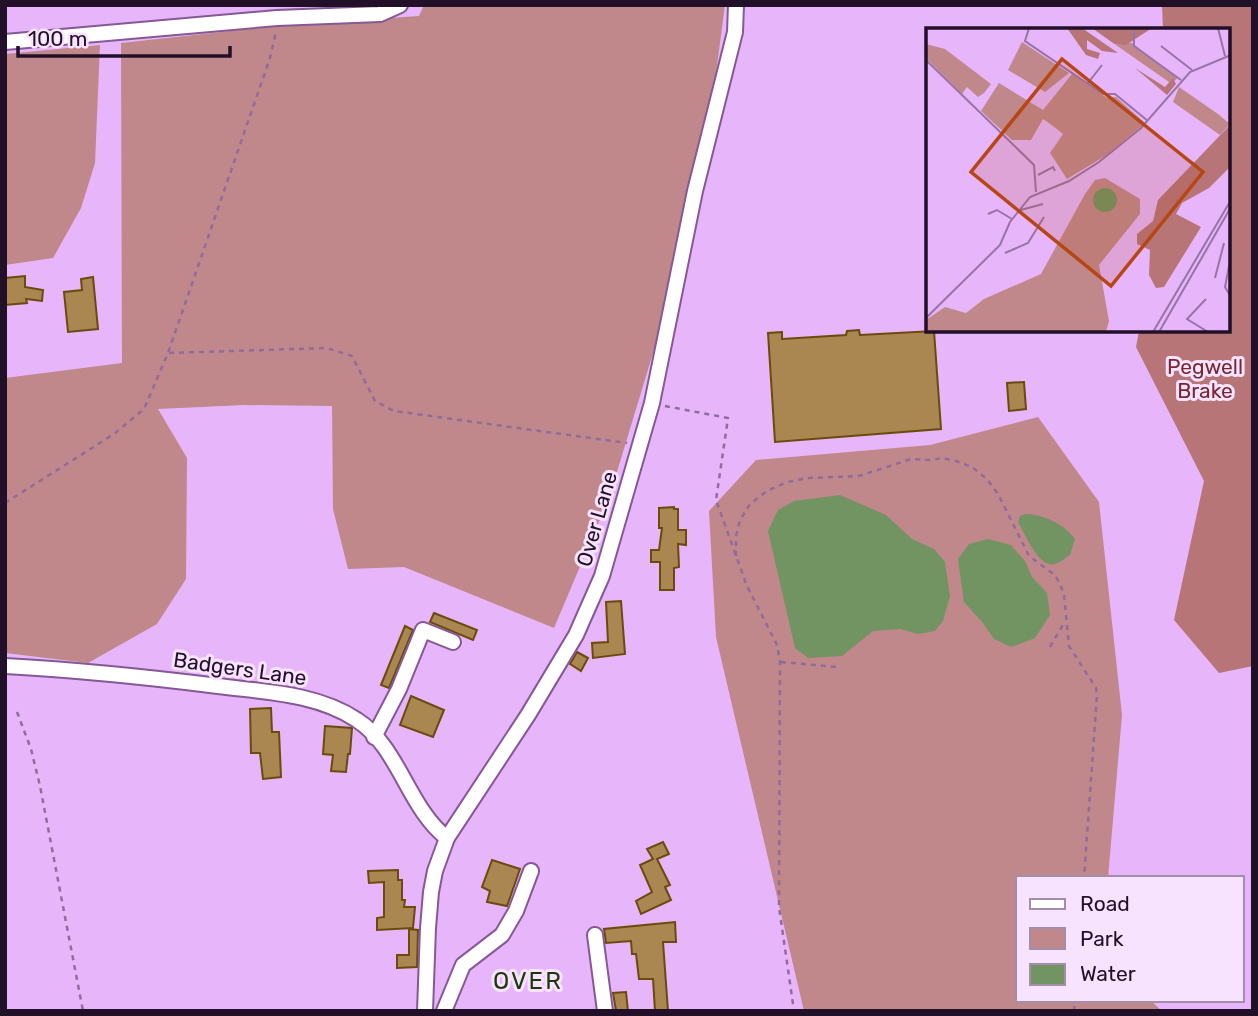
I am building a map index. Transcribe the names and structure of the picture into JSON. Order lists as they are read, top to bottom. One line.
{"streets":{"street":["Over Lane","Badgers Lane"]},"crossings":[["Over Lane","Badgers Lane"]],"districts":["OVER"],"parks":["Pegwell Brake"],"legend":["Road","Park","Water"],"scale_bar":"100 m"}
